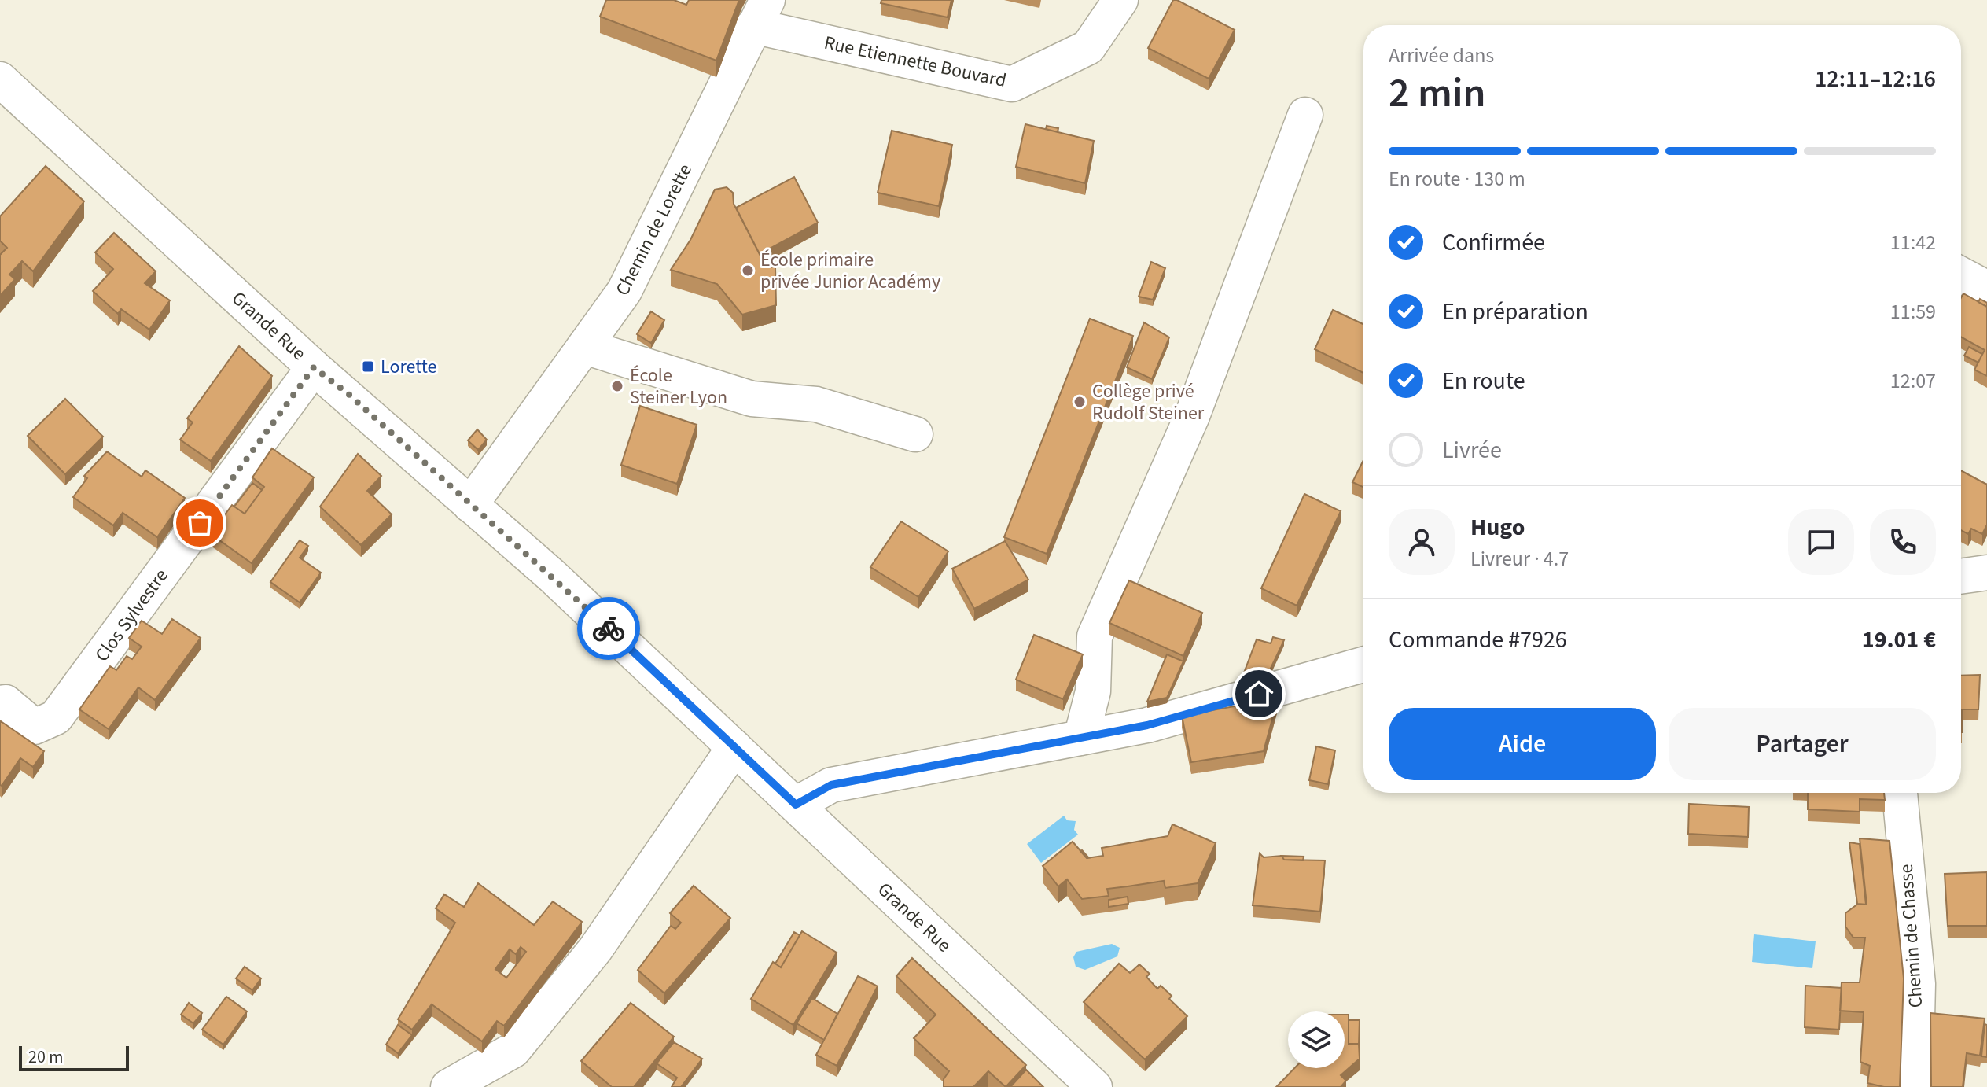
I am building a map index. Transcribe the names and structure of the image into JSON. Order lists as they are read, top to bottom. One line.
{"streets":{"street":["Rue Etiennette Bouvard","Chemin de Lorette","Grande Rue","Clos Sylvestre","Chemin de Chasse"]},"crossings":[["Rue Etiennette Bouvard","Chemin de Lorette"],["Chemin de Lorette","Grande Rue"],["Grande Rue","Clos Sylvestre"]],"places":{"other":["École primaire privée Junior Académy","École Steiner Lyon","Collège privé Rudolf Steiner"],"transit":["Lorette"]},"scale_bar":"20 m","page":{"heading":["2 min","Arrivée dans","12:11–12:16"],"panel":["Hugo","Livreur · 4.7","Commande #7926","19.01 €"],"bar":"En route · 130 m","list":[["Confirmée","11:42"],["En préparation","11:59"],["En route","12:07"],"Livrée"],"buttons":["Aide","Partager"],"scale":"20 m"}}
